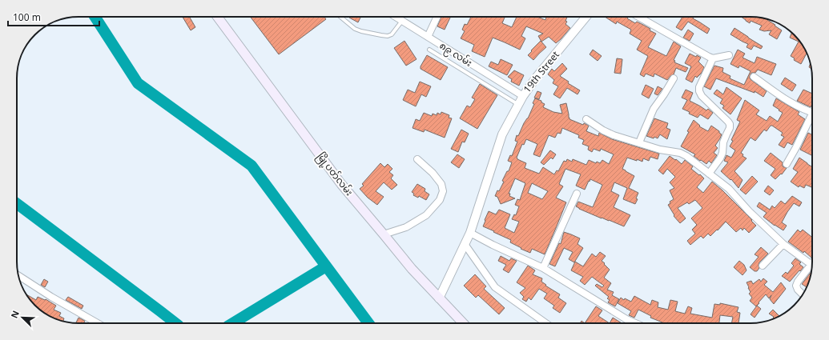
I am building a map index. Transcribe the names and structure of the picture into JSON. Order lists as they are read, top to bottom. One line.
{"streets":{"main road":["မြို့ပတ်လမ်း"],"street":["၈၉ လမ်း","19th Street"]},"crossings":[["၈၉ လမ်း","19th Street"],["19th Street","မြို့ပတ်လမ်း"]],"scale_bar":"100 m","north":"top left"}
